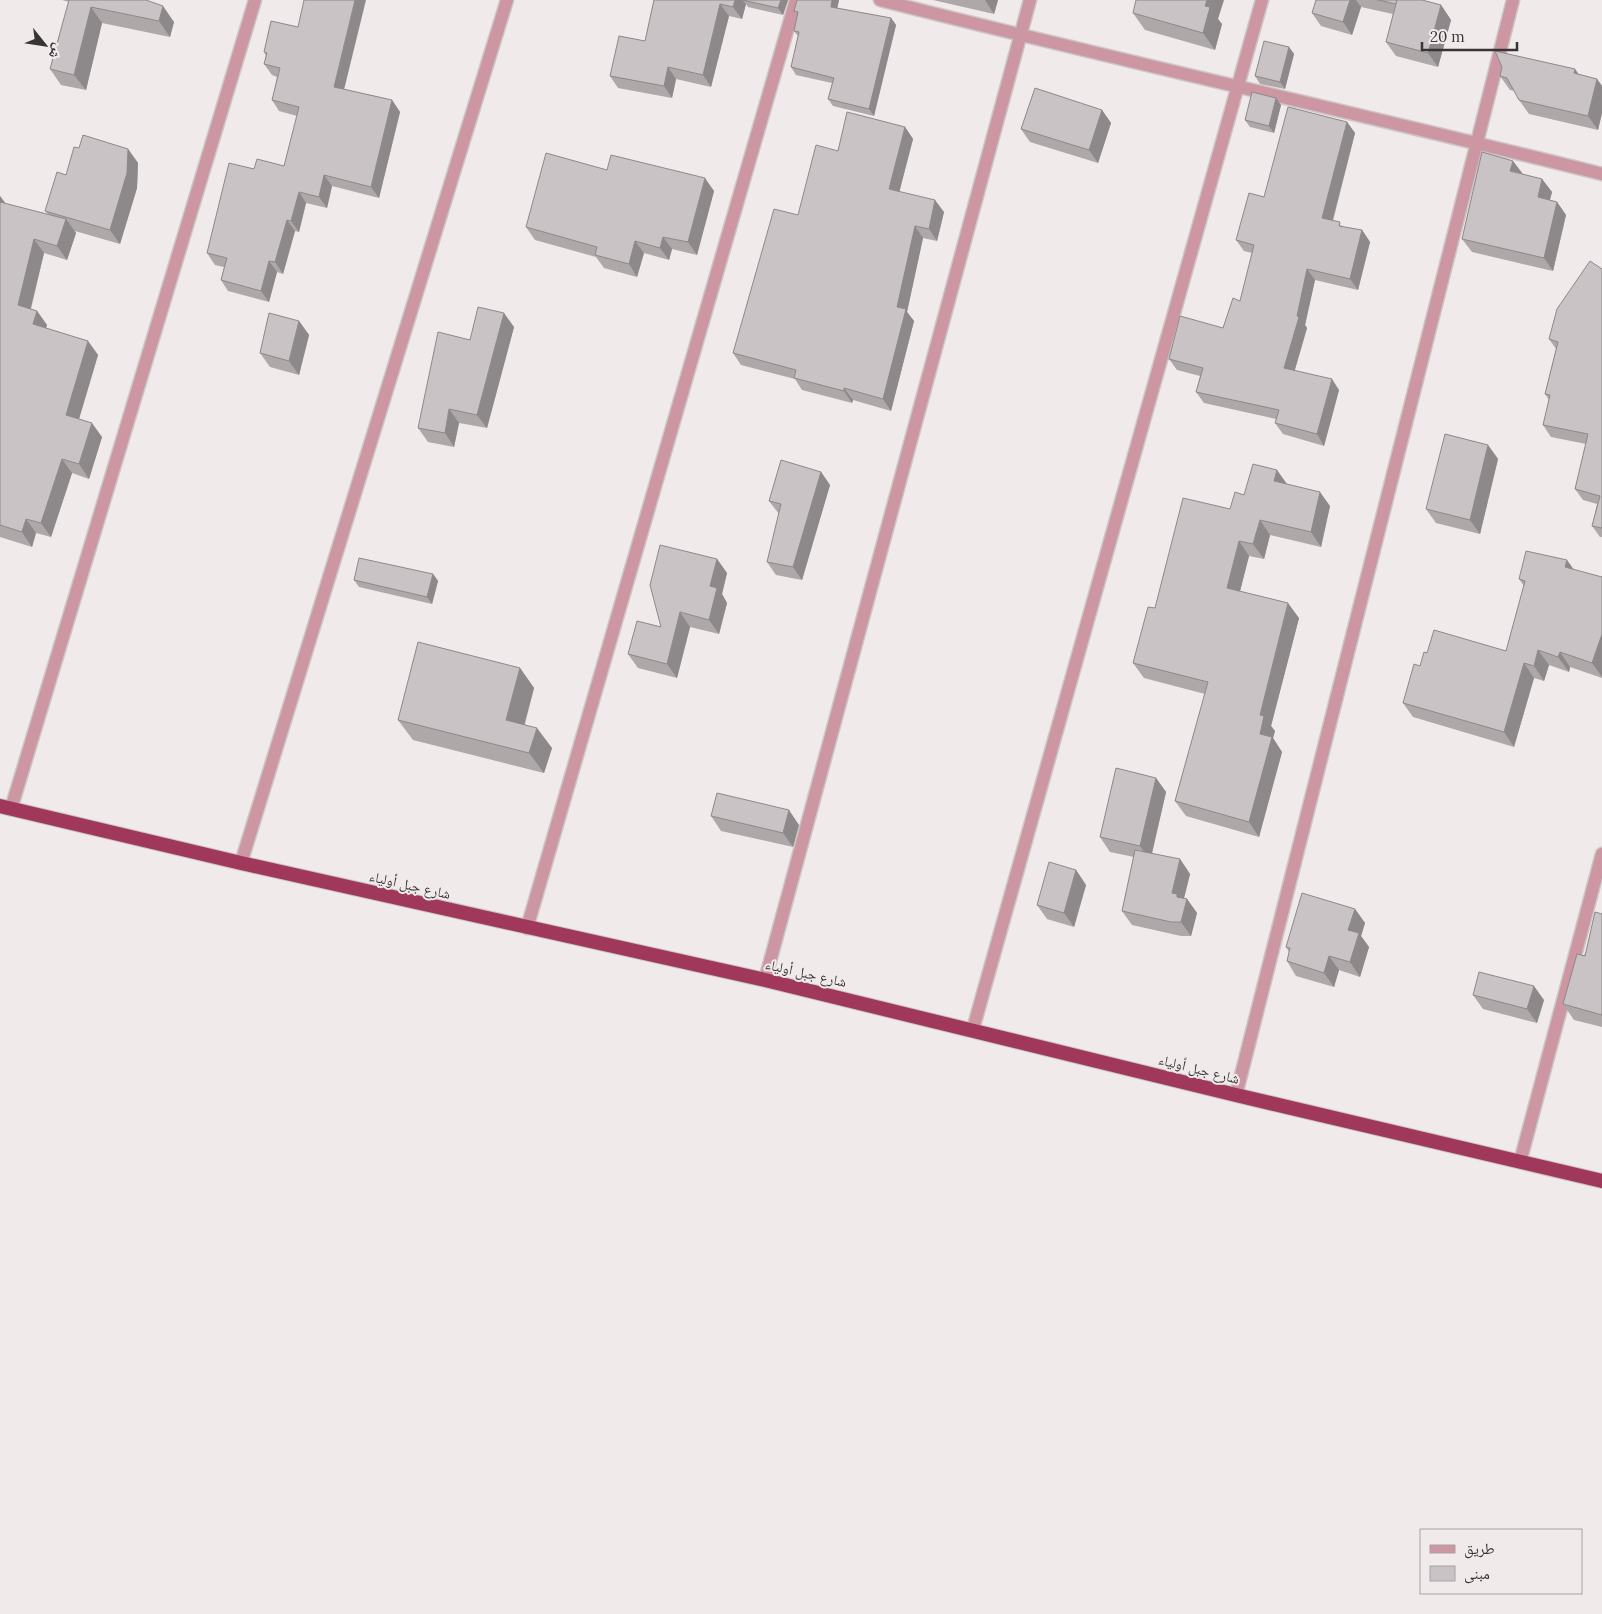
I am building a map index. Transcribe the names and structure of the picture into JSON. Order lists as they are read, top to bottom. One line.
{"streets":{"highway":["شارع جبل أولياء"]},"legend":["طريق","مبنى"],"scale_bar":"20 m","north":"bottom right"}
